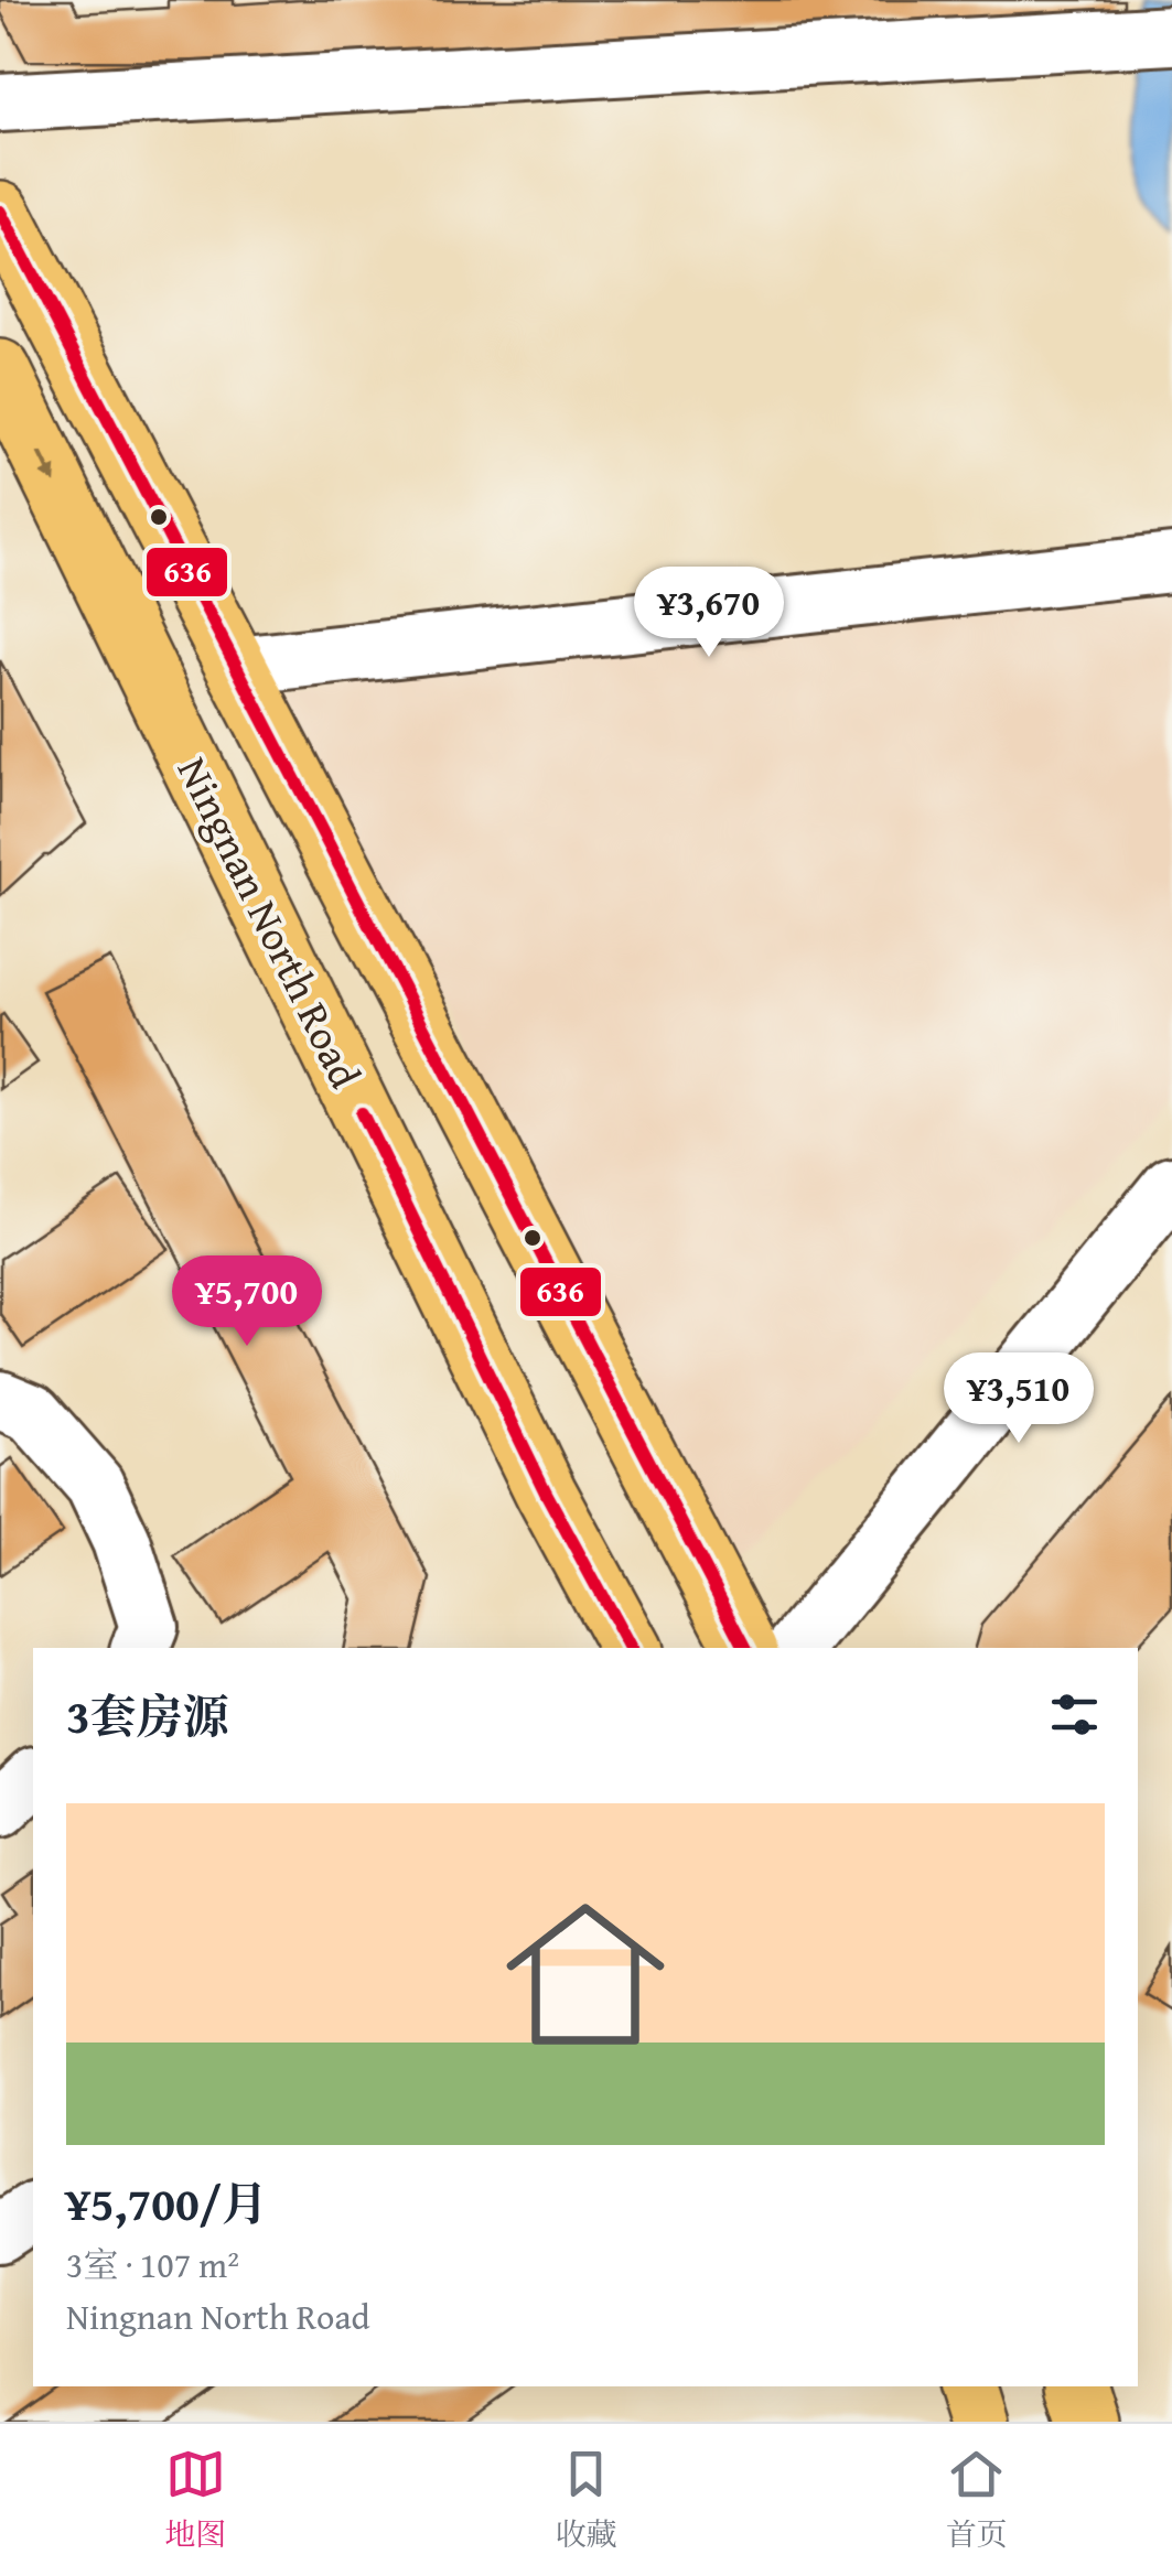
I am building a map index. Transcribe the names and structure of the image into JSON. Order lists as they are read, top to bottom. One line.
{"streets":{"main road":["Ningnan North Road"]},"lines":["transit line 636"],"page":{"price":["¥3,670","¥5,700","¥3,510"],"heading":"3套房源","list":[{"name":"¥5,700/月","note":"3室 · 107 m² · Ningnan North Road"}],"tabs":["地图","收藏","首页"]}}
